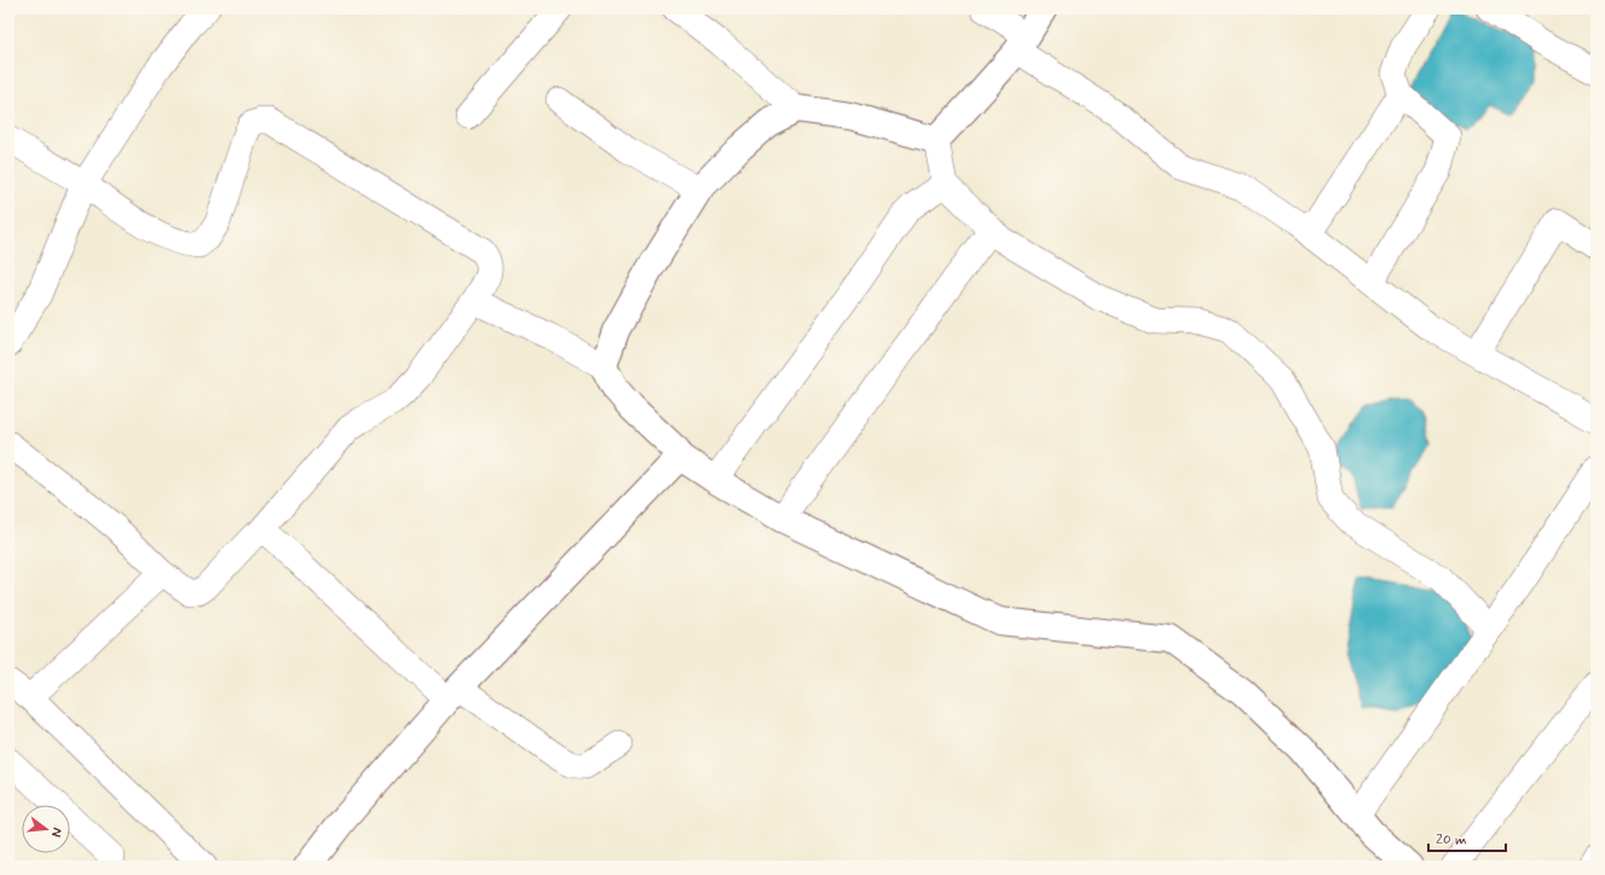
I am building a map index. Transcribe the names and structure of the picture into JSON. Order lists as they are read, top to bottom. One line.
{"scale_bar":"20 m","north":"right"}
